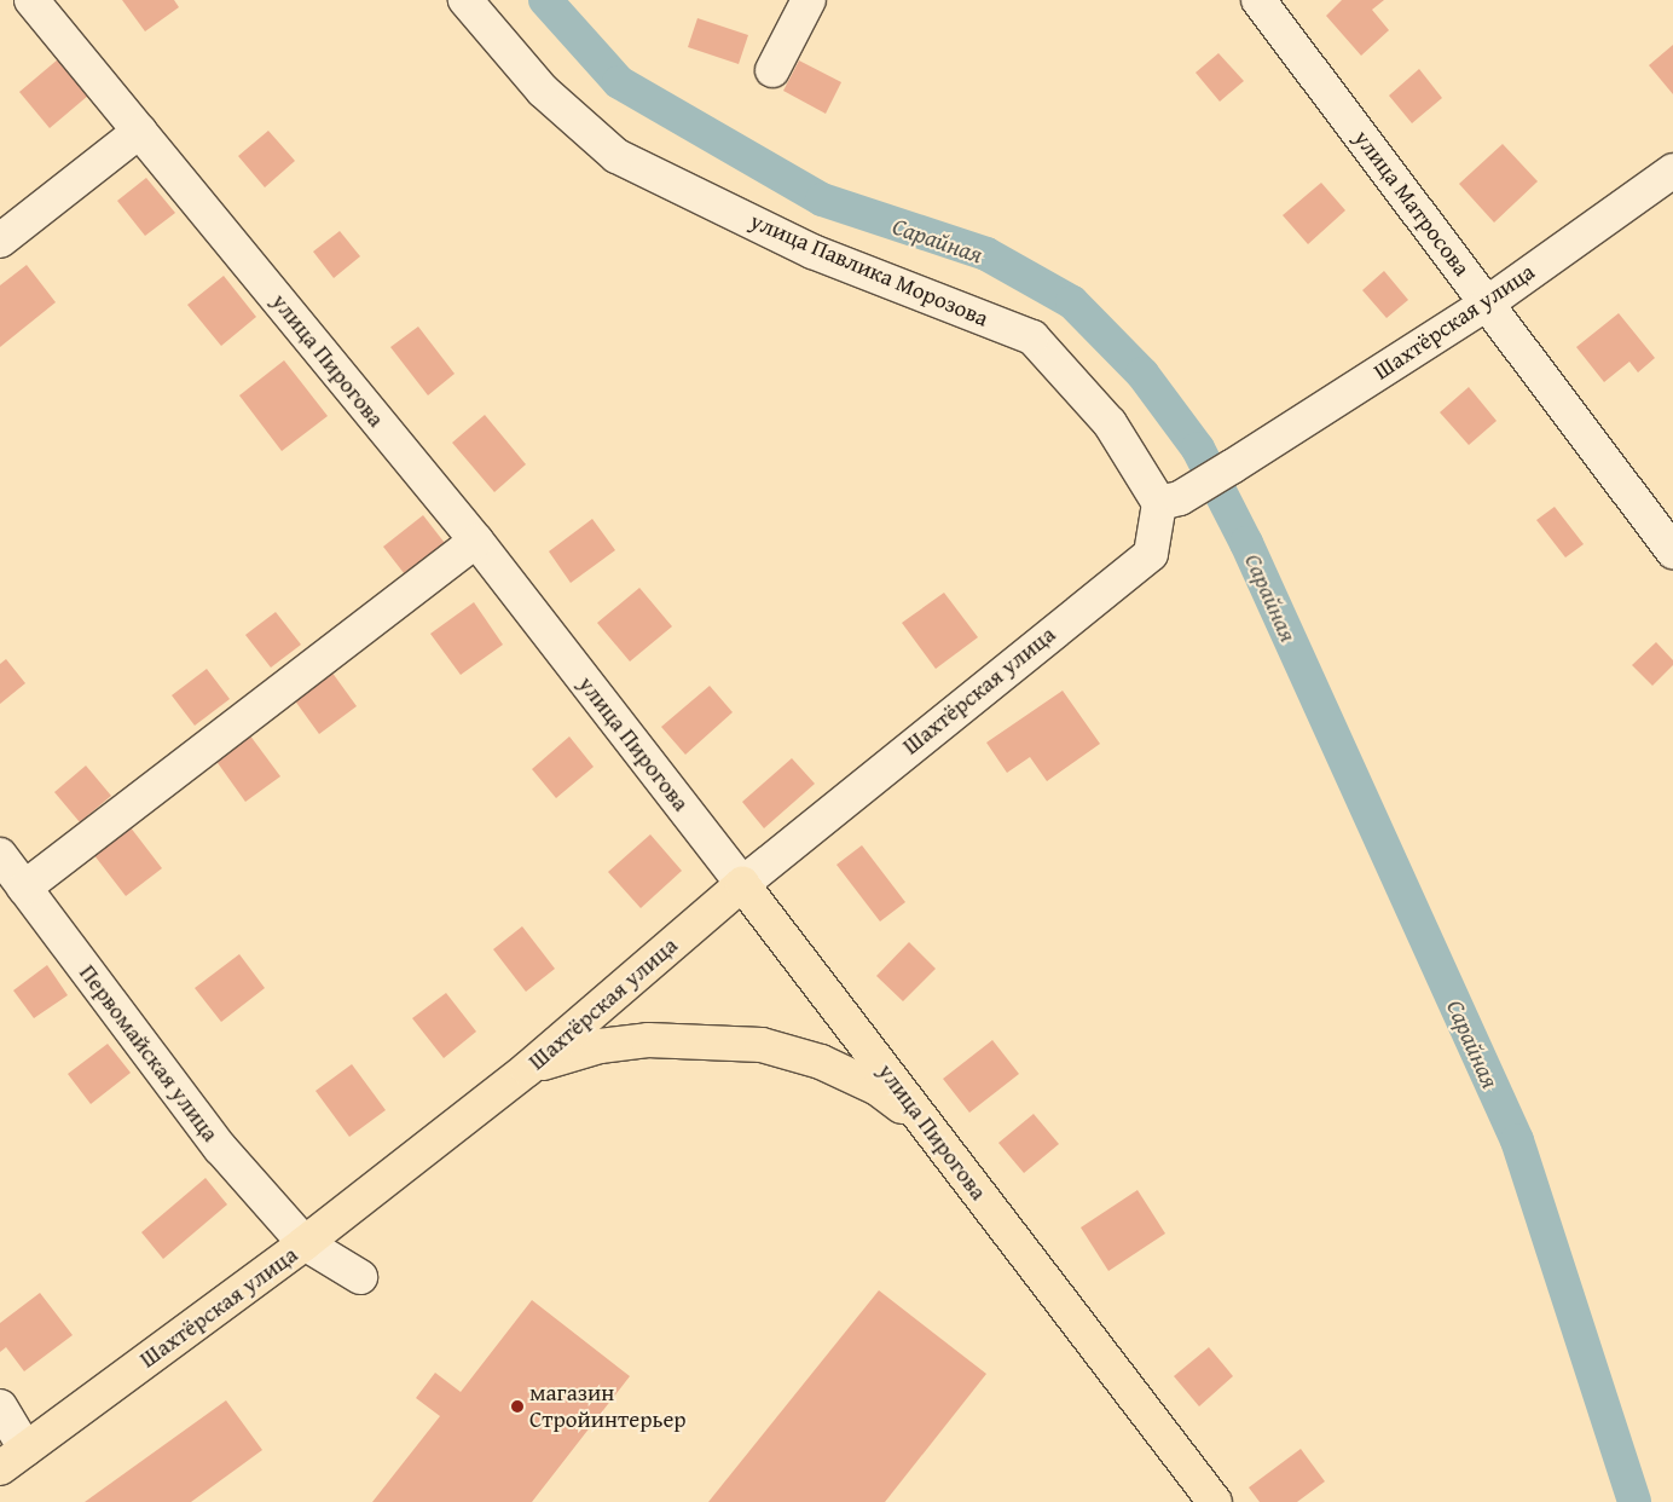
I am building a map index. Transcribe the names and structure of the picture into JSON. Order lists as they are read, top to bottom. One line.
{"streets":{"main road":["Шахтёрская улица","улица Пирогова"],"street":["улица Матросова","улица Павлика Морозова","Первомайская улица"]},"crossings":[["улица Матросова","Шахтёрская улица"],["улица Павлика Морозова","Шахтёрская улица"],["Шахтёрская улица","улица Пирогова"],["Шахтёрская улица","Первомайская улица"]],"water":["Сарайная"],"places":["магазин Стройинтерьер"]}
